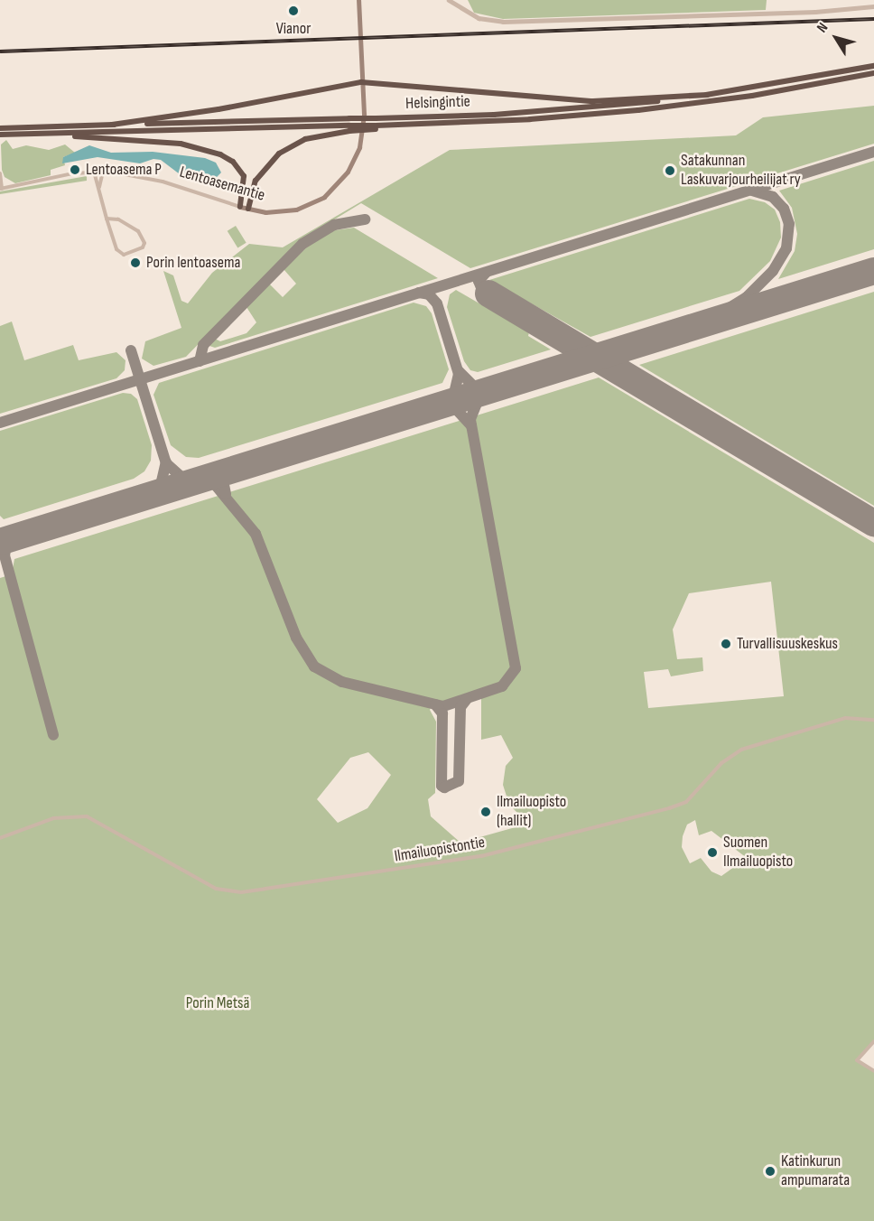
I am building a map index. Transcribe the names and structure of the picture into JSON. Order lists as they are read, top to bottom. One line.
{"streets":{"highway":["Helsingintie"],"main road":["Lentoasemantie"],"street":["Ilmailuopistontie"]},"parks":["Porin Metsä"],"places":["Vianor","Lentoasema P","Satakunnan Laskuvarjourheilijat ry","Porin lentoasema","Turvallisuuskeskus","Ilmailuopisto (hallit)","Suomen Ilmailuopisto","Katinkurun ampumarata"],"north":"top left"}
